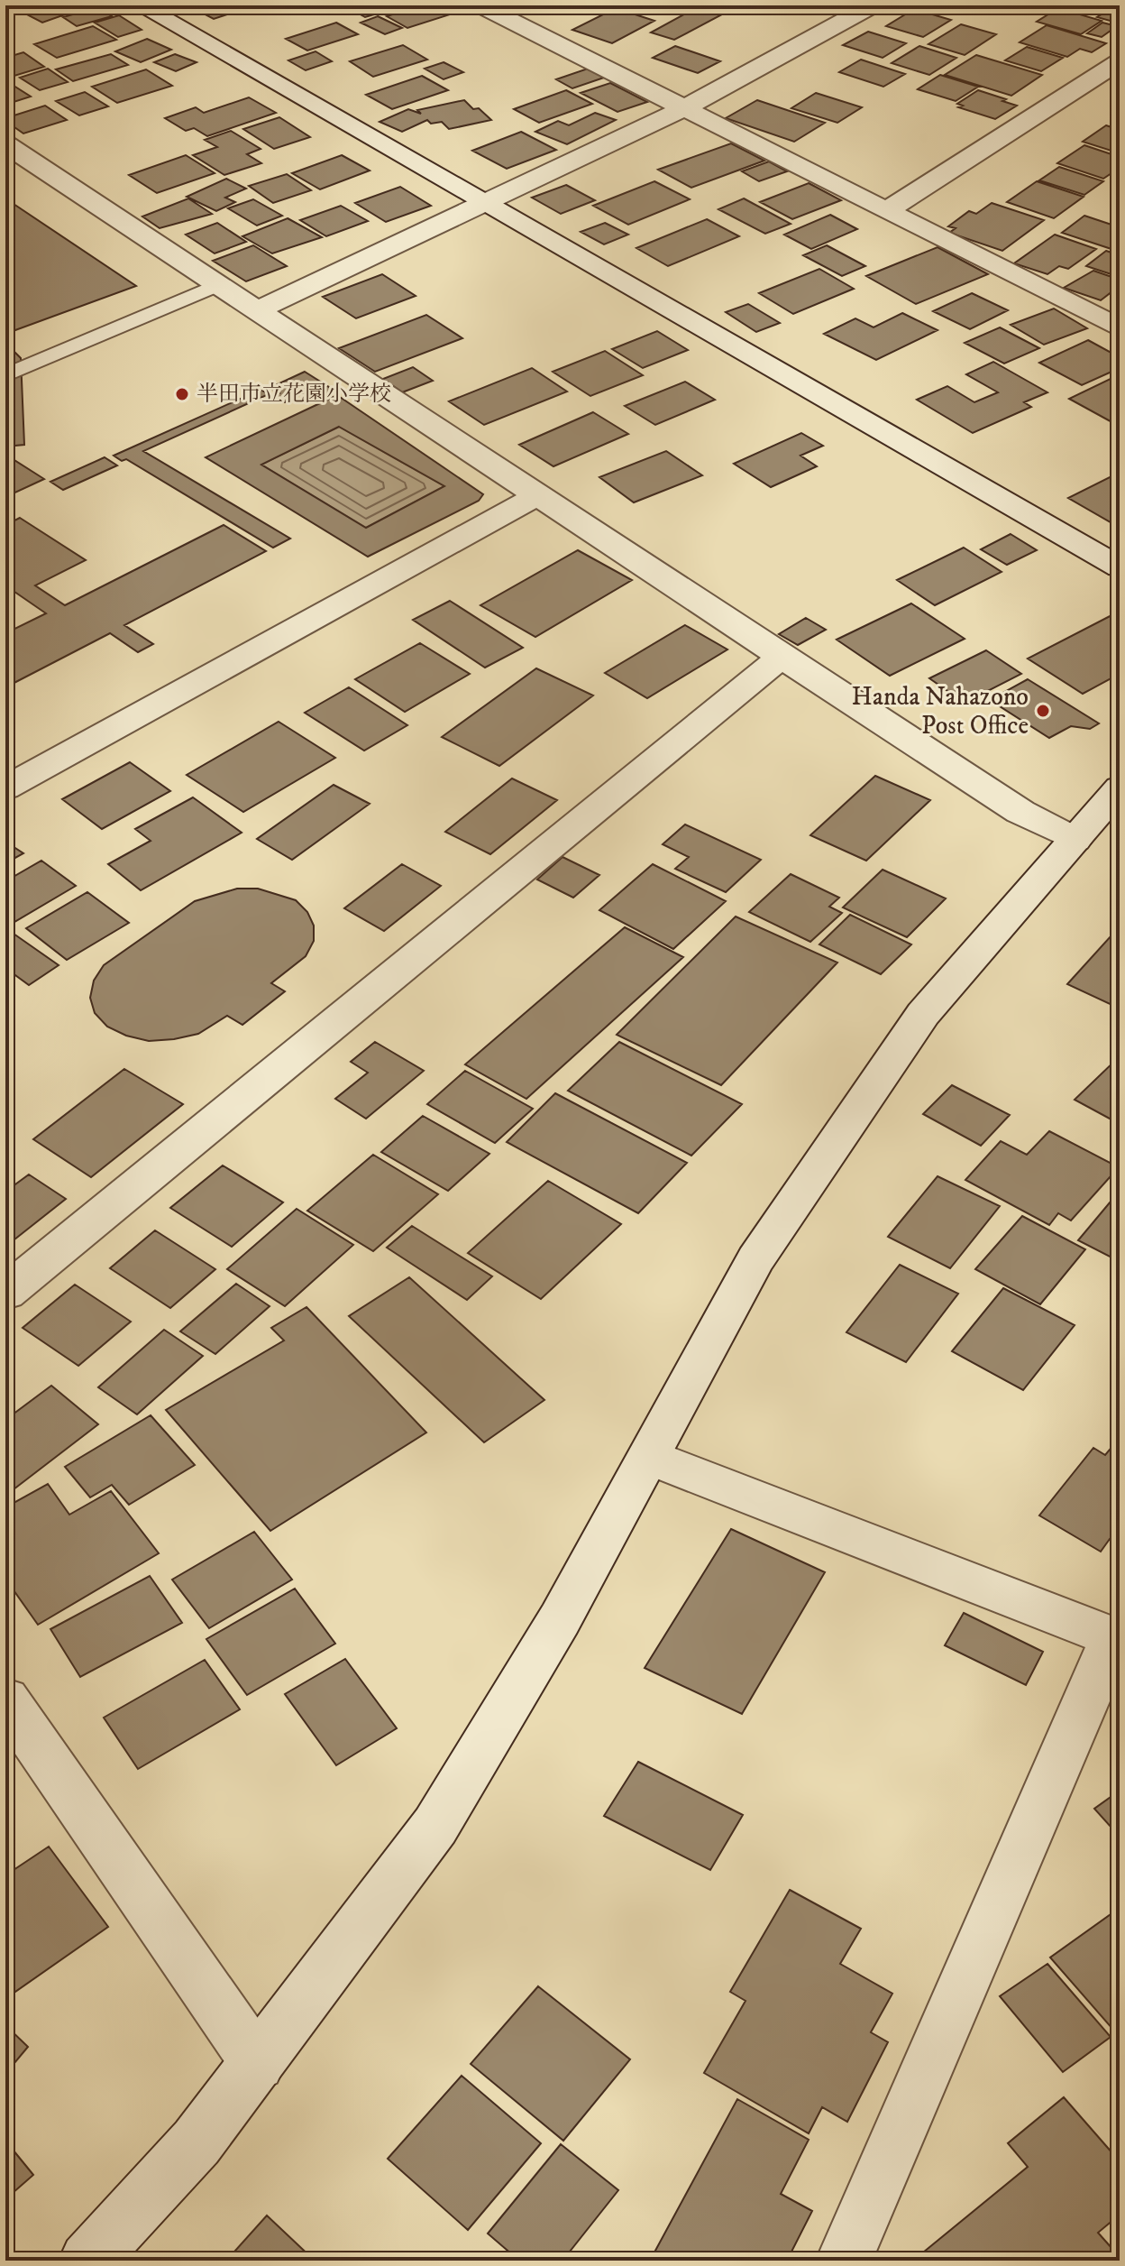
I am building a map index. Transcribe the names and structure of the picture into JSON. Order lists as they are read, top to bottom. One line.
{"places":["半田市立花園小学校","Handa Nahazono Post Office"]}
